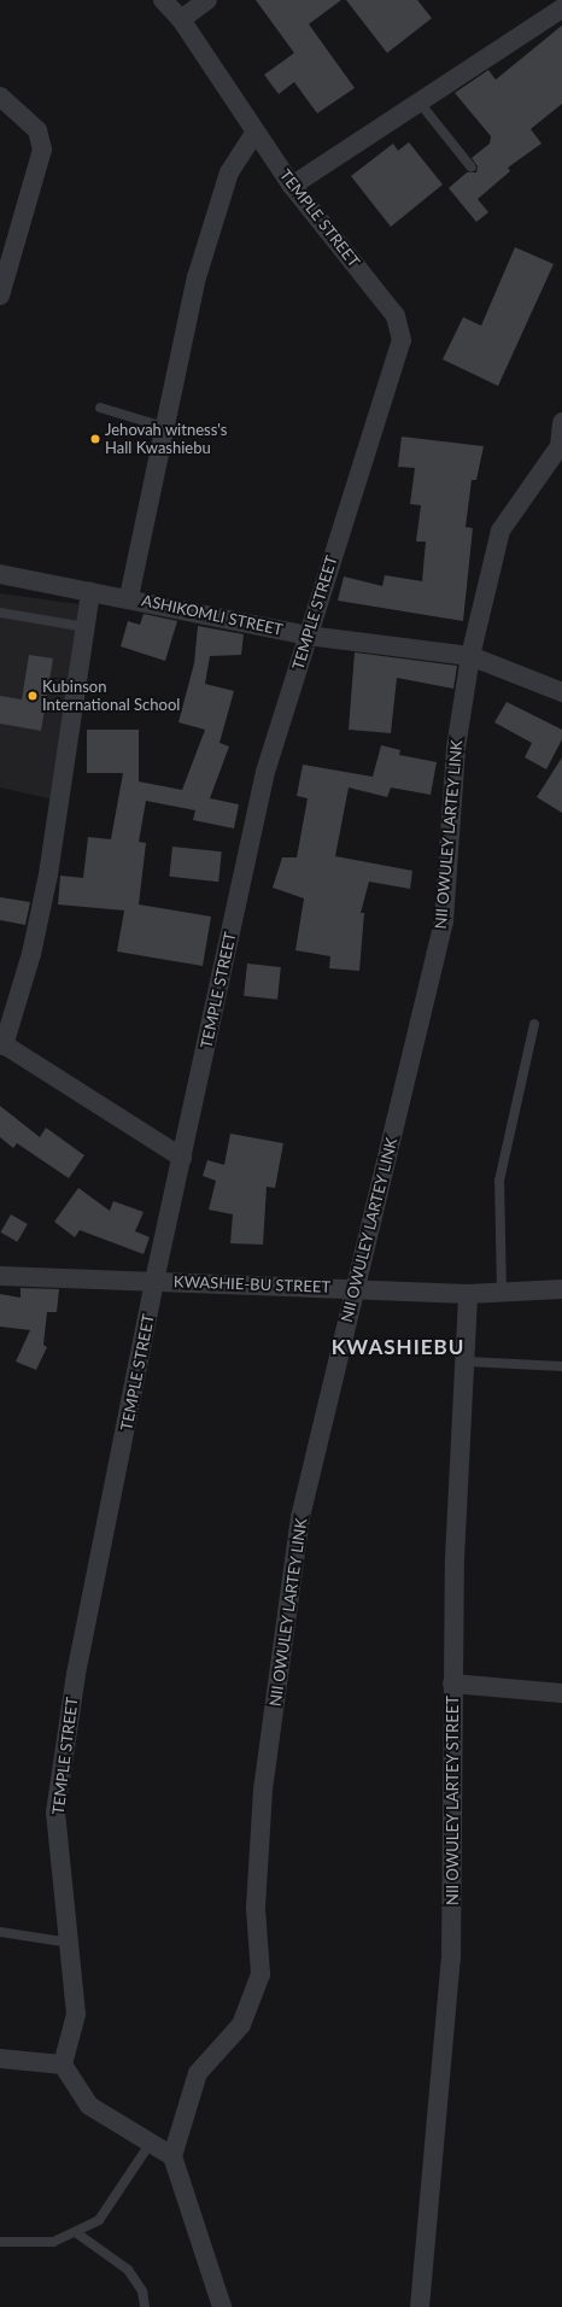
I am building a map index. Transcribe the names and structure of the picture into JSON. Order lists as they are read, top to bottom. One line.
{"streets":{"street":["TEMPLE STREET","ASHIKOMLI STREET","NII OWULEY LARTEY LINK","KWASHIE-BU STREET","NII OWULEY LARTEY STREET"]},"crossings":[["TEMPLE STREET","ASHIKOMLI STREET"],["TEMPLE STREET","KWASHIE-BU STREET"],["ASHIKOMLI STREET","NII OWULEY LARTEY LINK"],["NII OWULEY LARTEY LINK","KWASHIE-BU STREET"],["KWASHIE-BU STREET","NII OWULEY LARTEY STREET"]],"districts":["KWASHIEBU"],"places":["Jehovah witness's Hall Kwashiebu","Kubinson International School"]}
